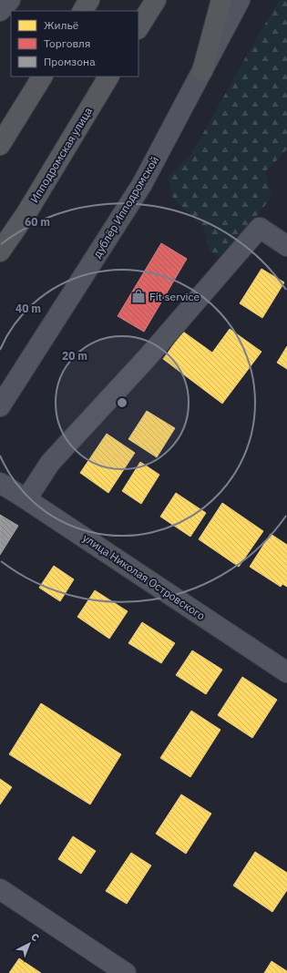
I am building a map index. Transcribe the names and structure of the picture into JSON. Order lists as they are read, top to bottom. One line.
{"streets":{"highway":["Ипподромская улица"],"street":["дублёр Ипподромской","улица Николая Островского"]},"places":{"shop":["Fit service"]},"legend":["Жильё","Торговля","Промзона"],"north":"top right","rings":["60 m","40 m","20 m"]}
